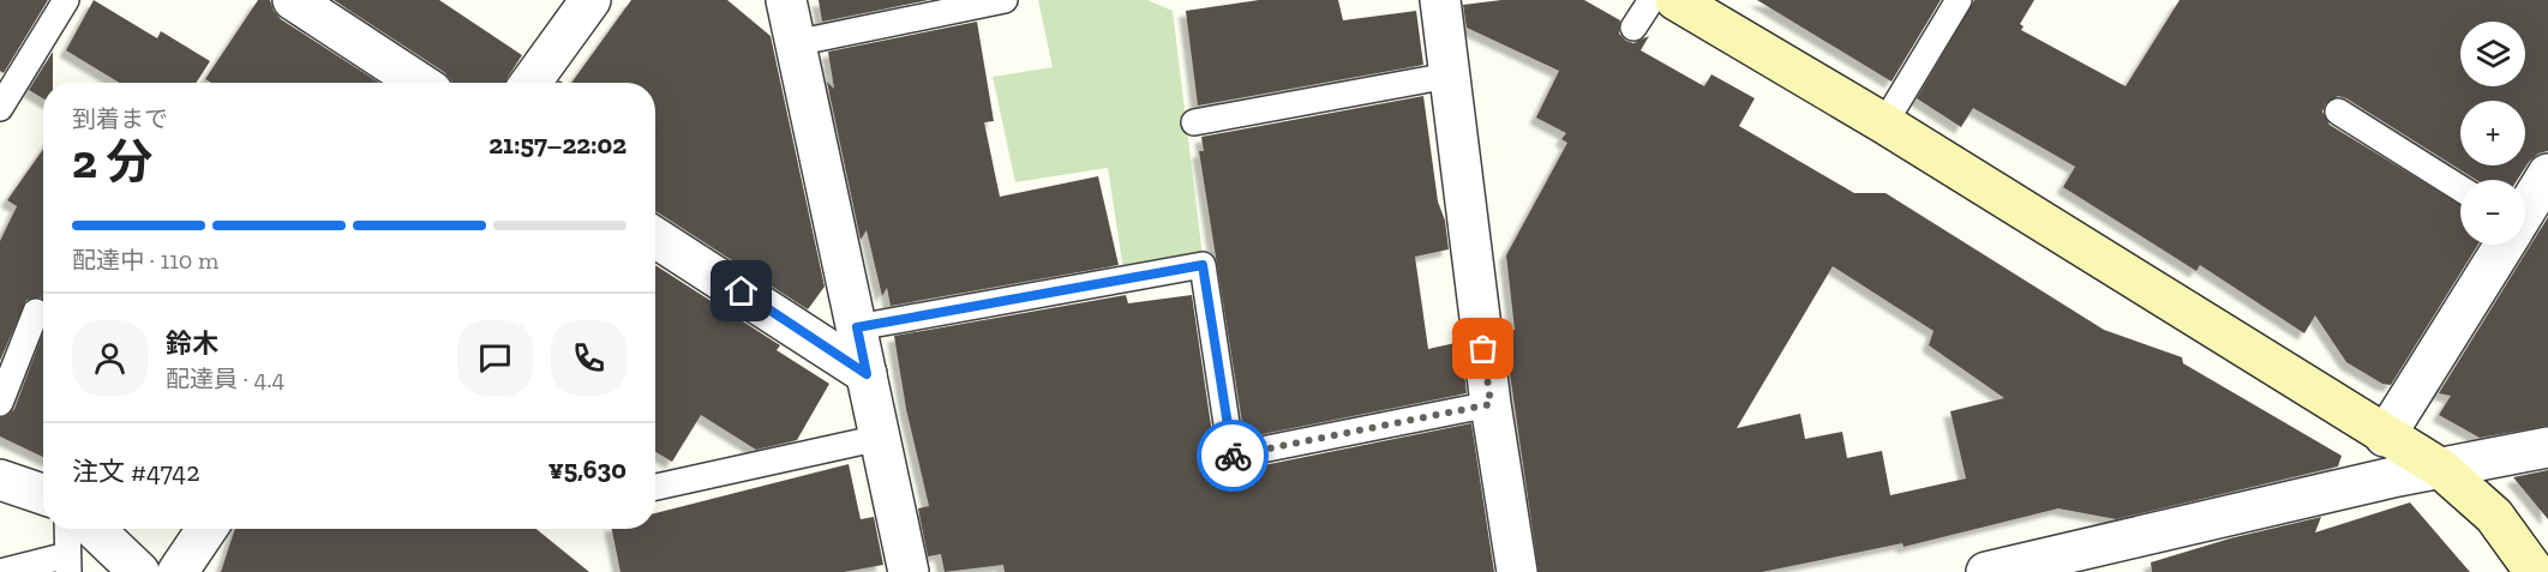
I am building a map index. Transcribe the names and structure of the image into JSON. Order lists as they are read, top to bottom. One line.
{"page":{"map_buttons":["+","−"],"heading":["2 分","到着まで","21:57–22:02"],"panel":["鈴木","配達員 · 4.4","注文 #4742","¥5,630"],"bar":"配達中 · 110 m"}}
